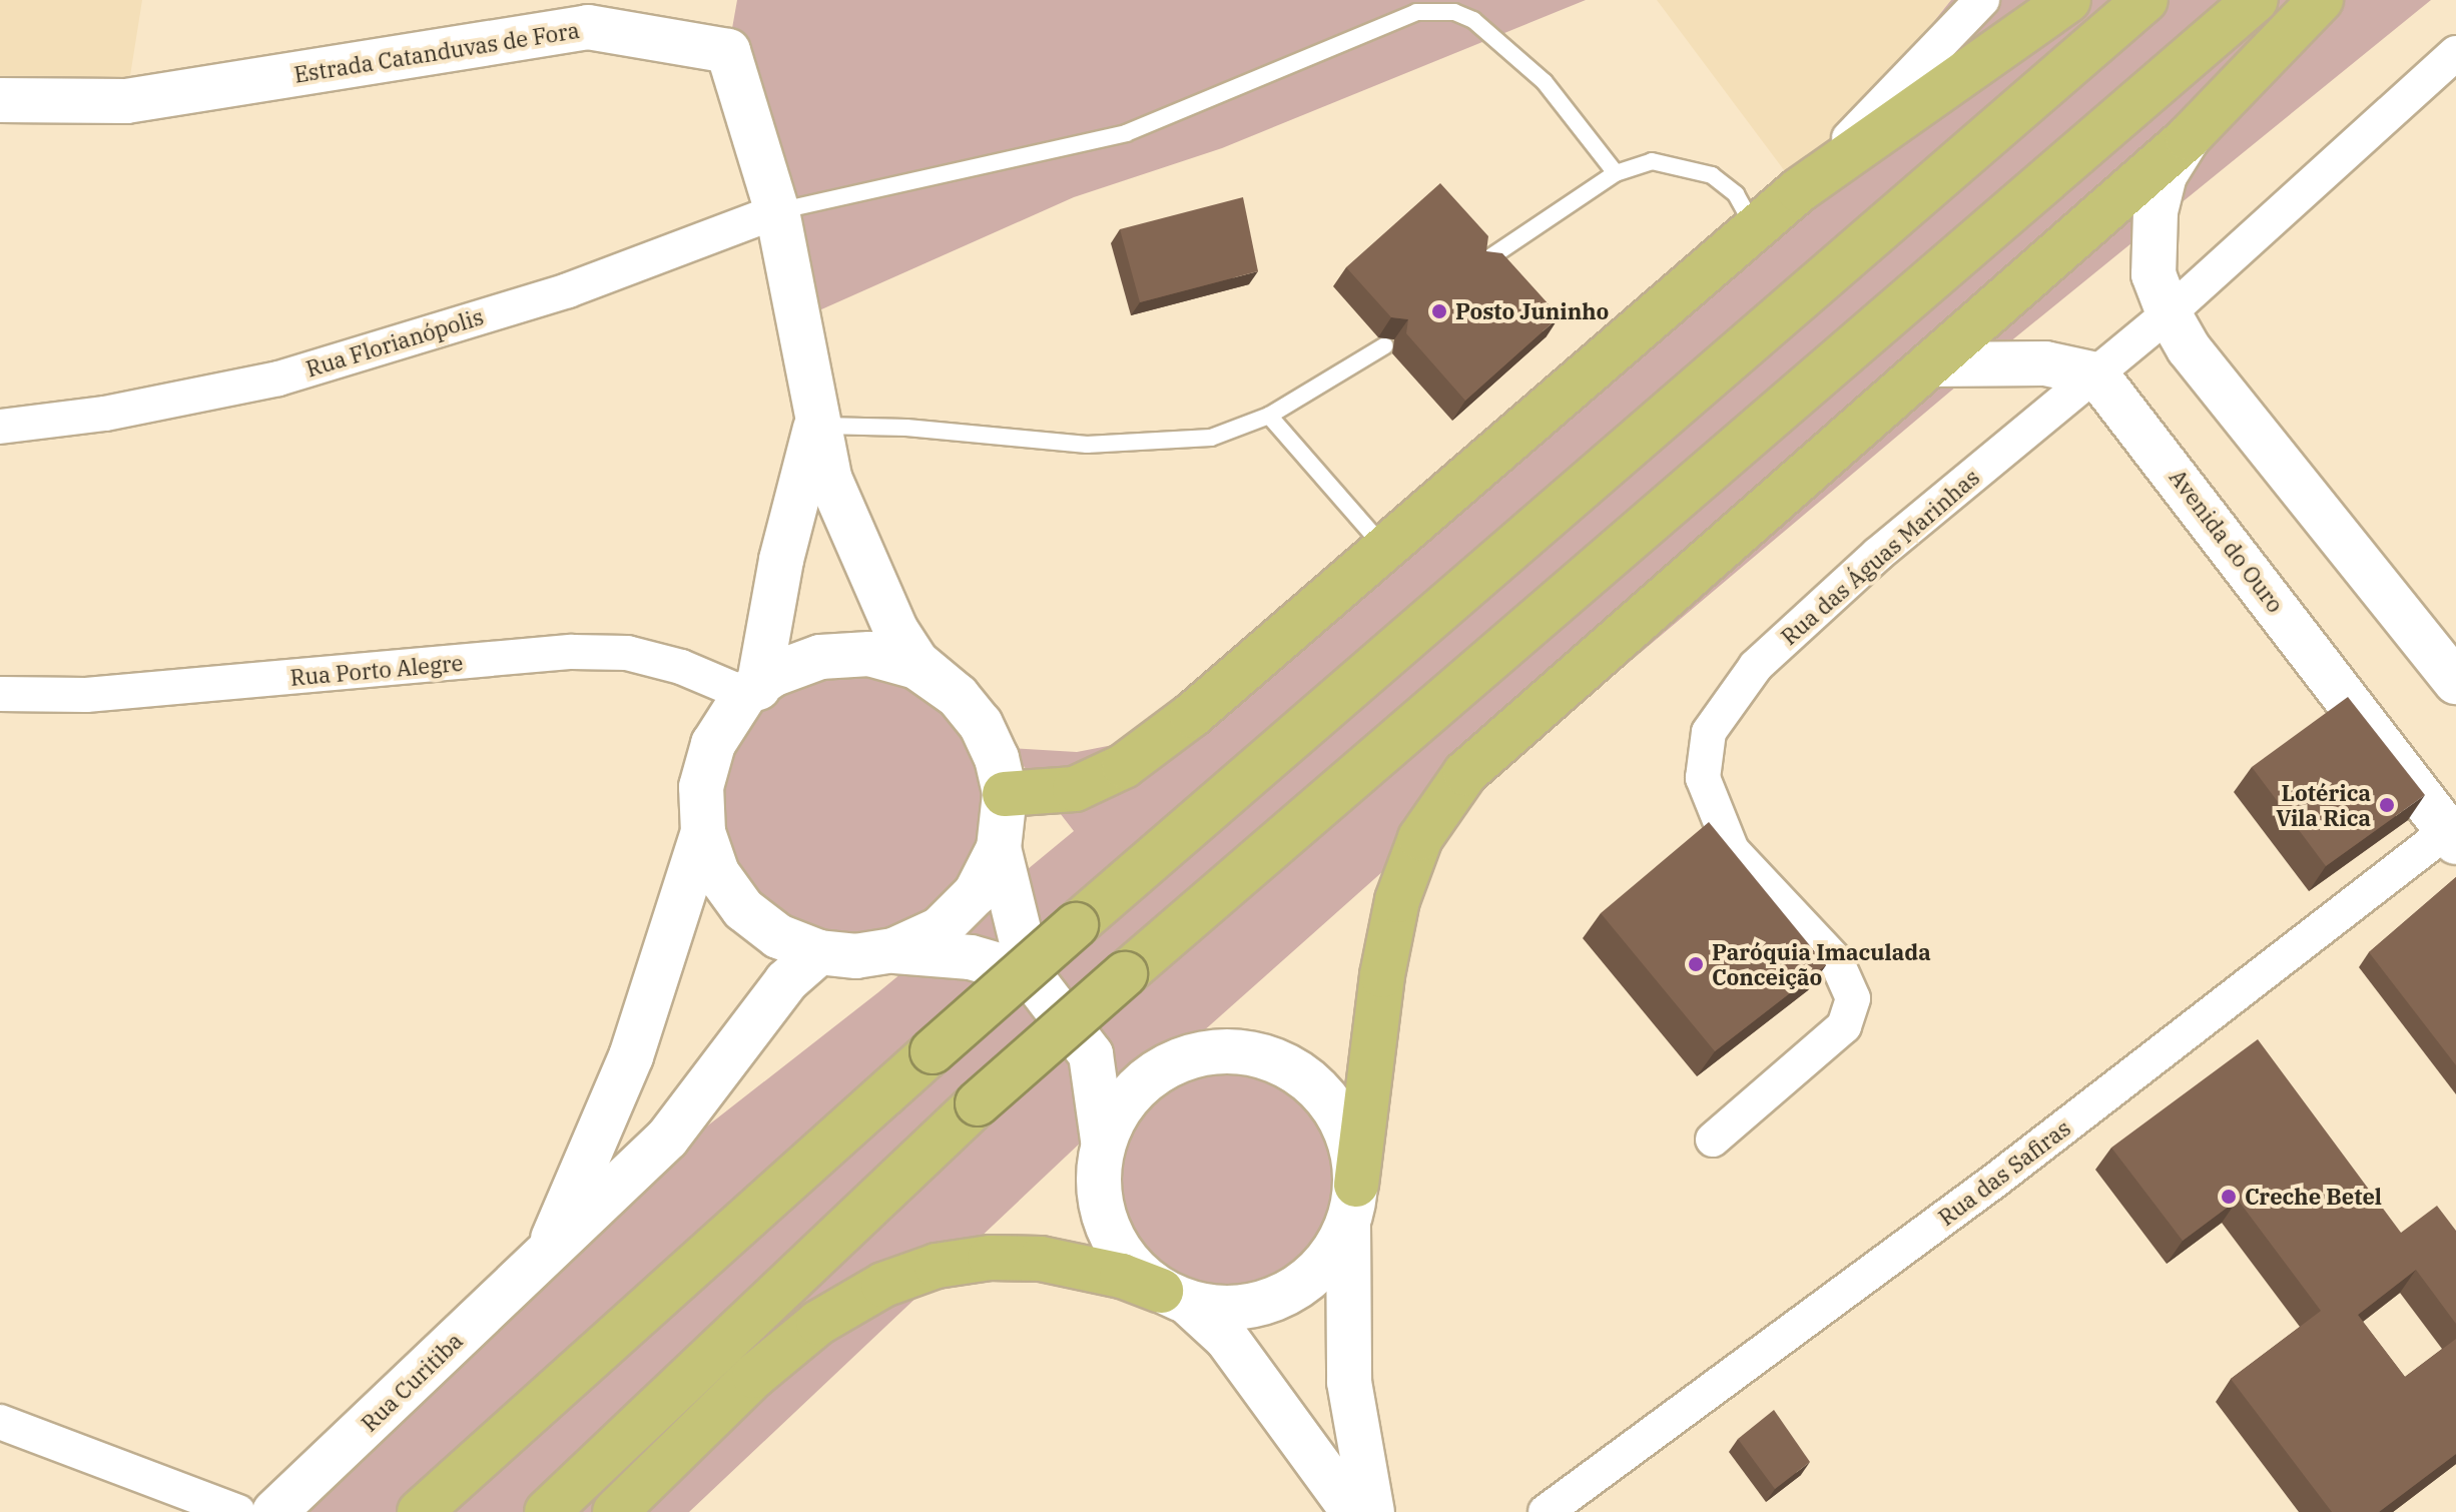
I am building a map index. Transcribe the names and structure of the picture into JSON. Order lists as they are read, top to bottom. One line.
{"streets":{"main road":["Estrada Catanduvas de Fora","Avenida do Ouro","Rua Curitiba"],"street":["Rua Florianópolis","Rua das Águas Marinhas","Rua Porto Alegre","Rua das Safiras"]},"crossings":[["Estrada Catanduvas de Fora","Rua Florianópolis"],["Avenida do Ouro","Rua das Águas Marinhas"],["Avenida do Ouro","Rua das Safiras"]],"places":["Posto Juninho","Lotérica Vila Rica","Paróquia Imaculada Conceição","Creche Betel"]}
